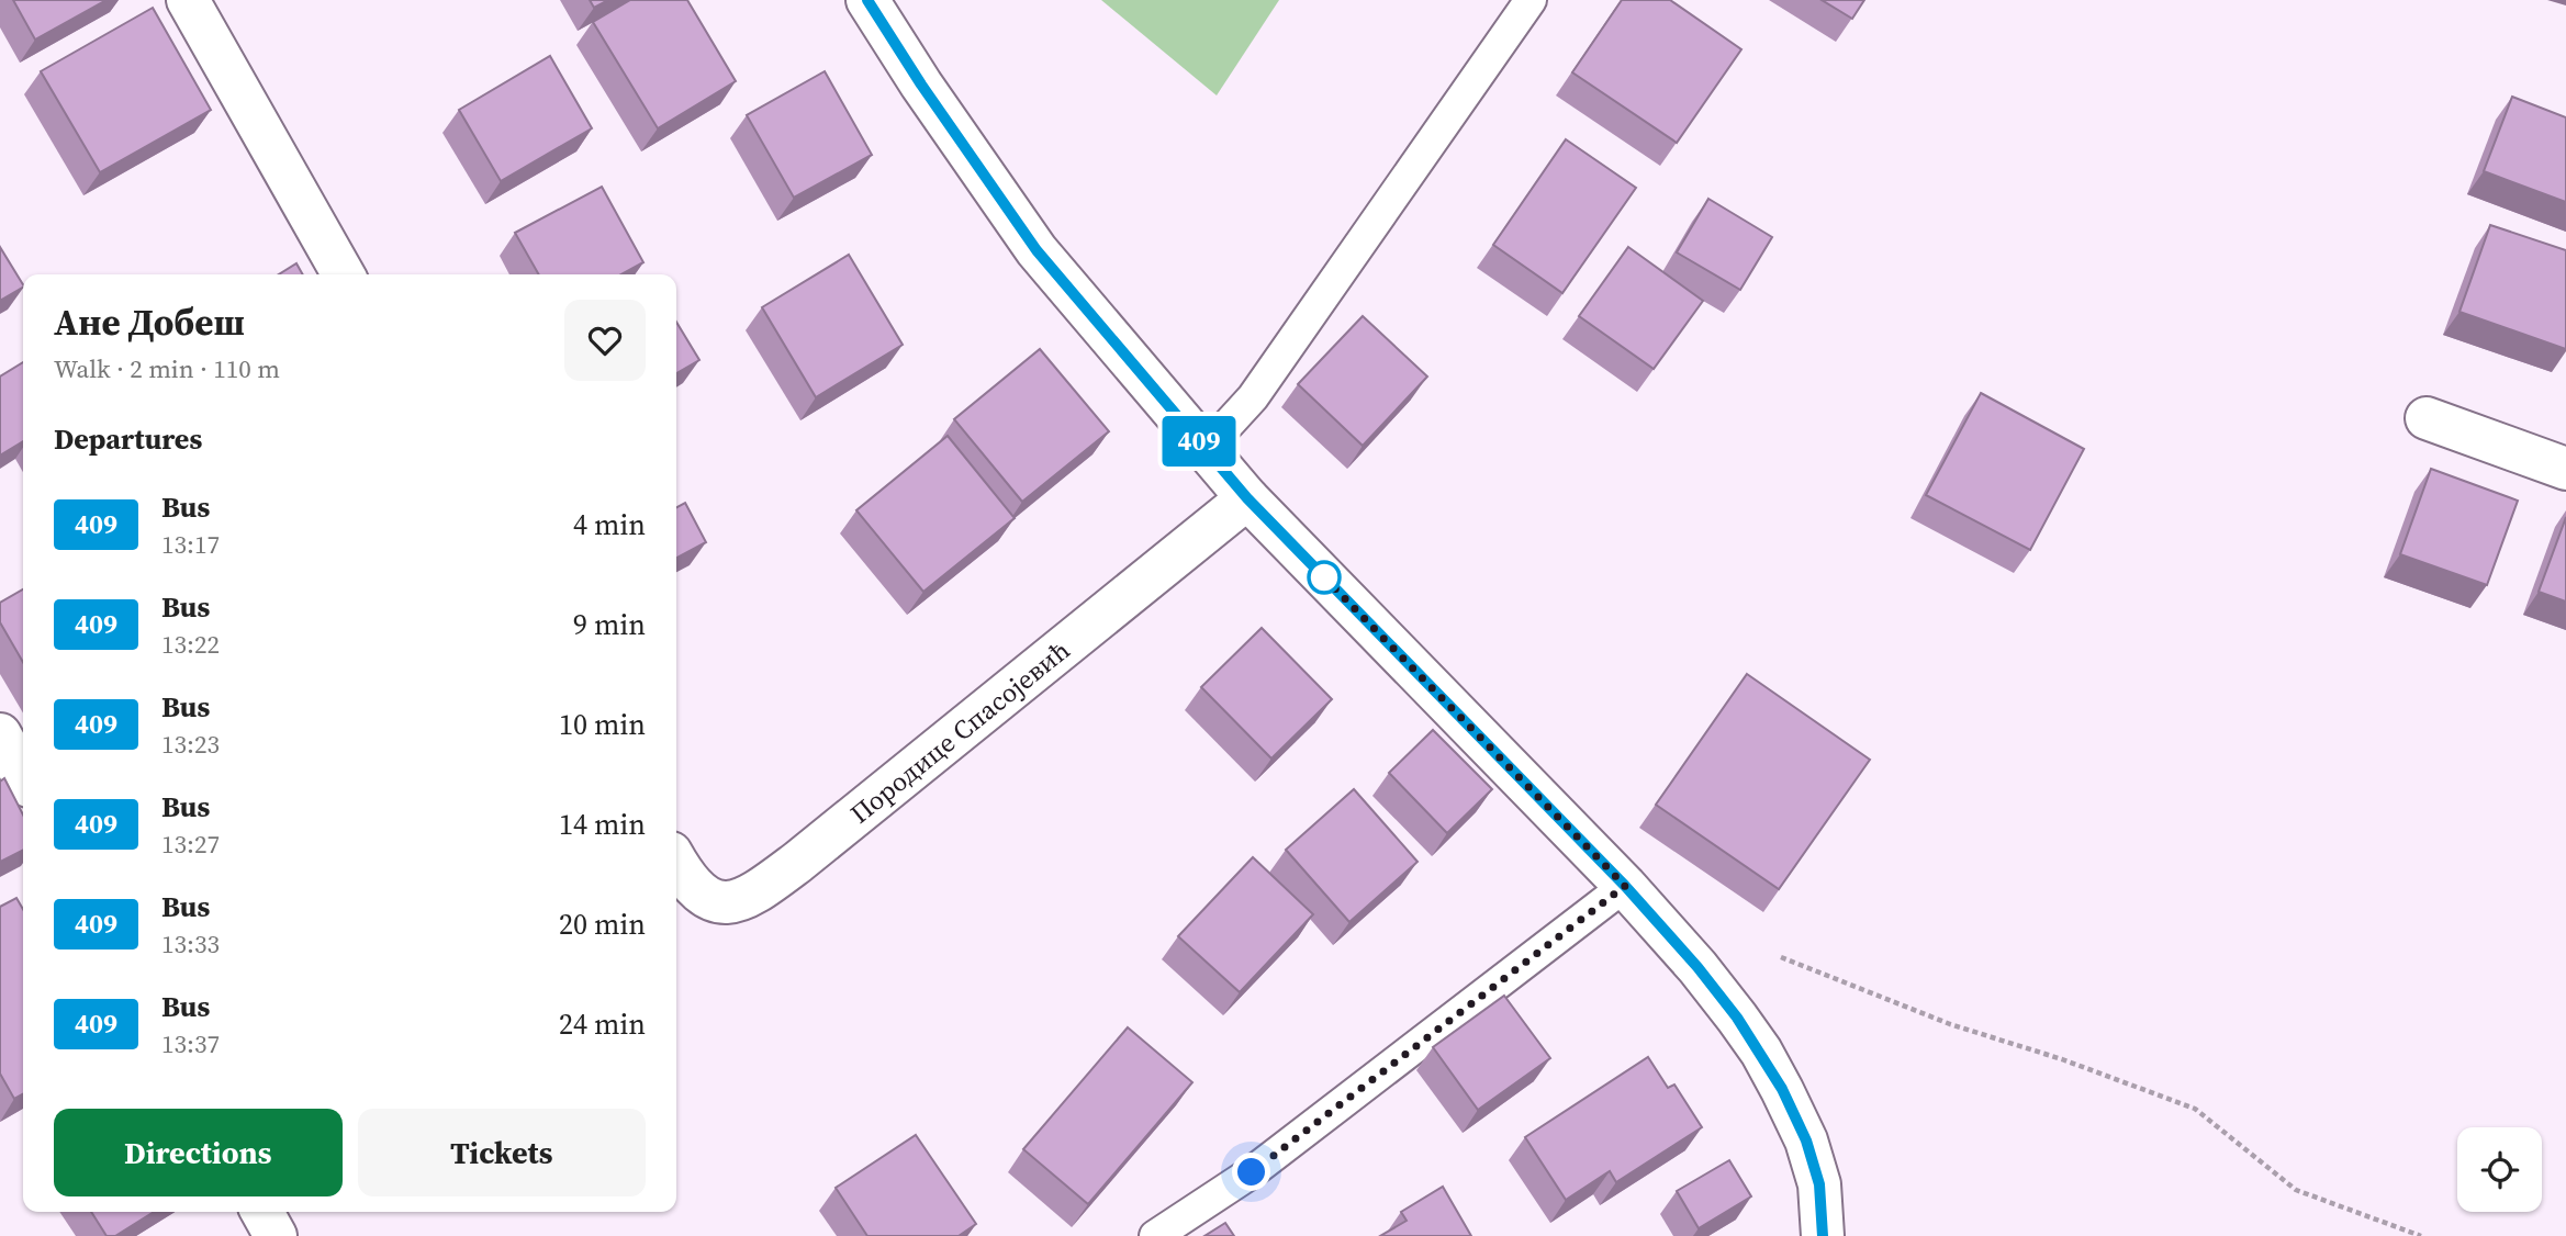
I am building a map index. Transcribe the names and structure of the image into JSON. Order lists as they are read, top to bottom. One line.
{"streets":{"street":["Породице Спасојевић"]},"lines":["bus line 409"],"page":{"on_map":"409","heading":[["Ане Добеш","Walk · 2 min · 110 m"],"Departures"],"list":[{"mark":"409","name":"Bus","note":"13:17","value":"4 min"},{"mark":"409","name":"Bus","note":"13:22","value":"9 min"},{"mark":"409","name":"Bus","note":"13:23","value":"10 min"},{"mark":"409","name":"Bus","note":"13:27","value":"14 min"},{"mark":"409","name":"Bus","note":"13:33","value":"20 min"},{"mark":"409","name":"Bus","note":"13:37","value":"24 min"}],"buttons":["Directions","Tickets"]}}
